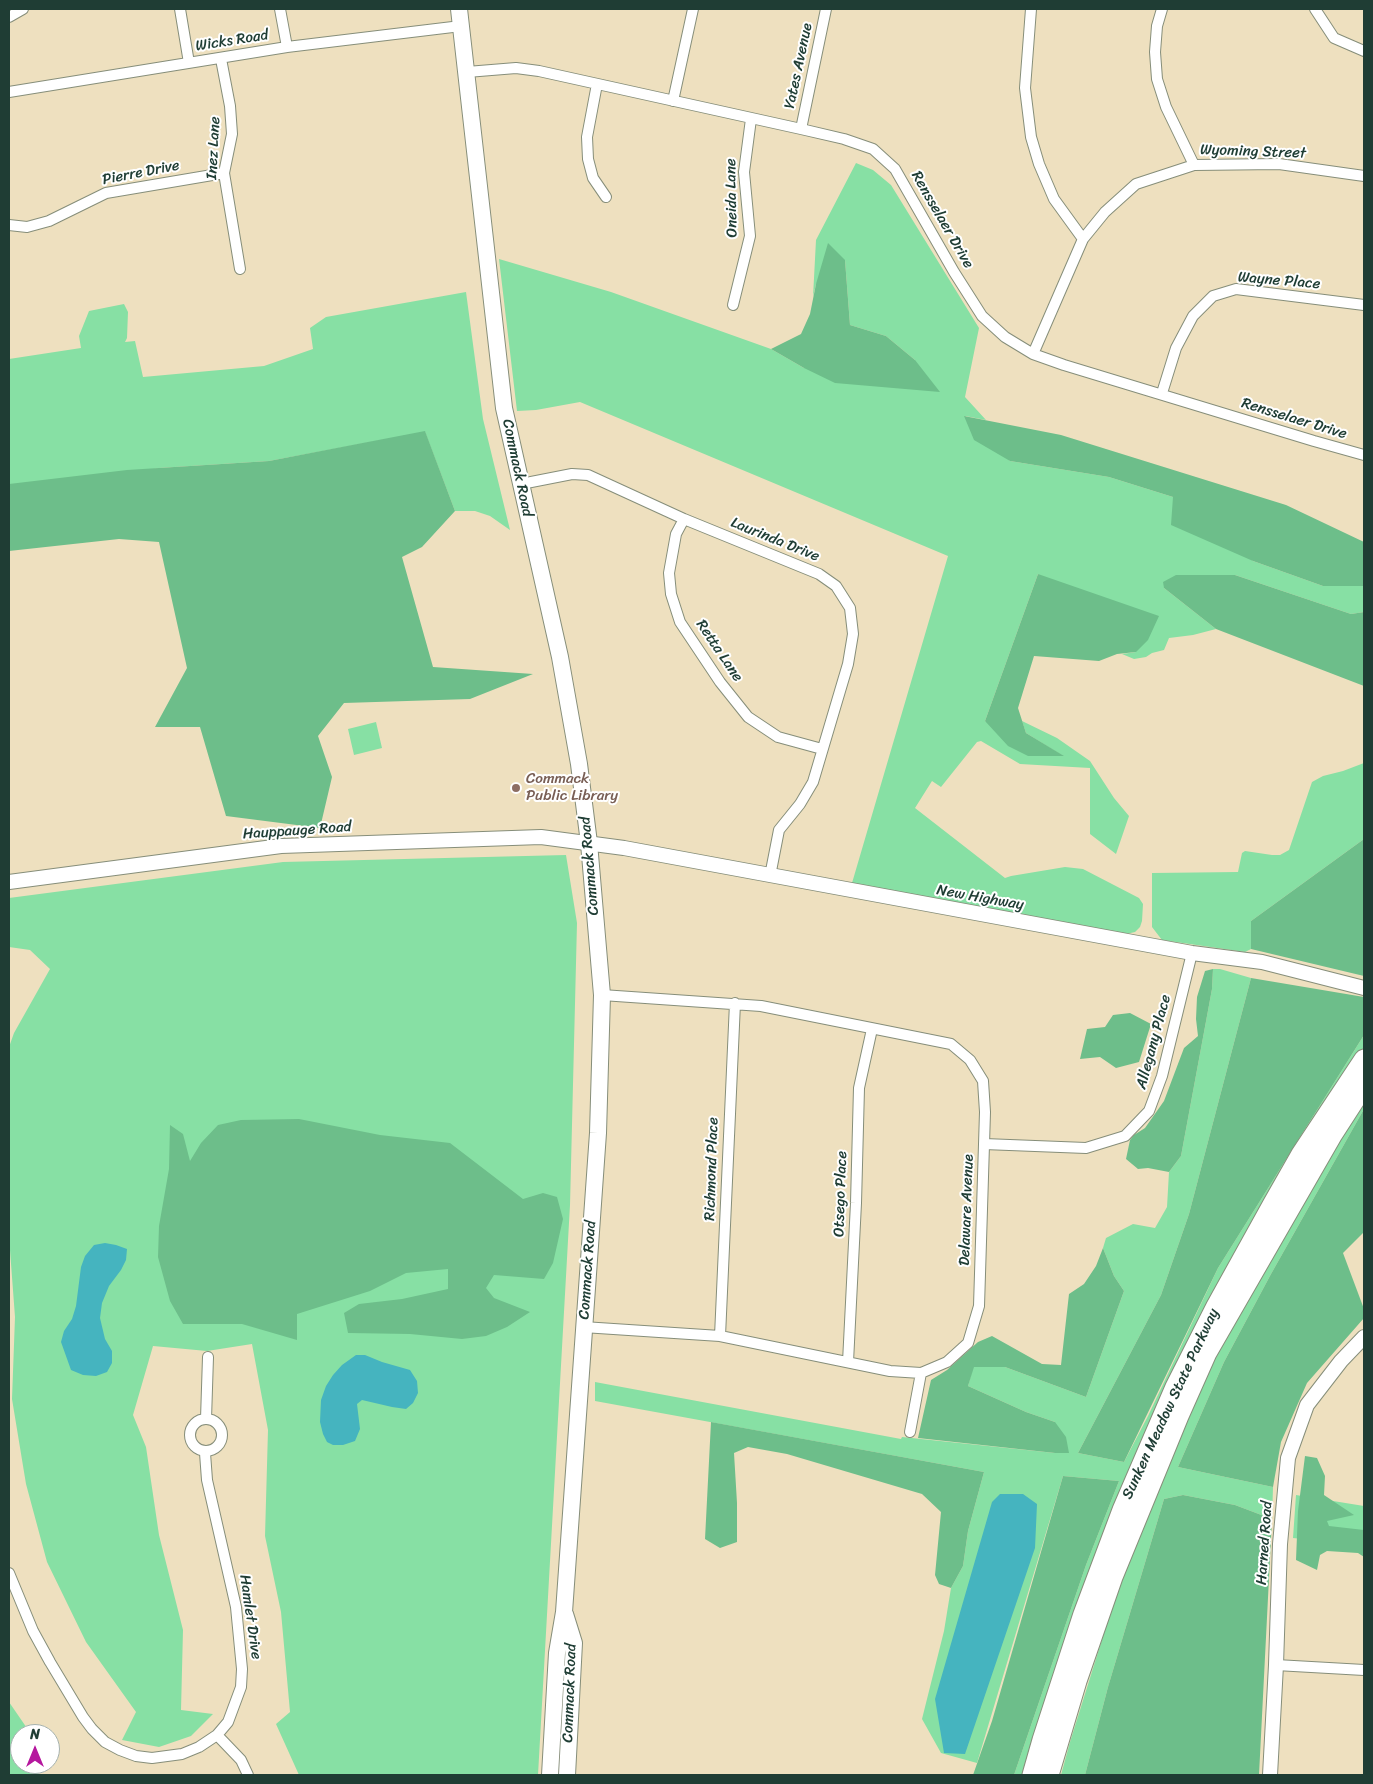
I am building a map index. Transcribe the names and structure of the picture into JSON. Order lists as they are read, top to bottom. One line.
{"streets":{"highway":["Sunken Meadow State Parkway"],"main road":["Commack Road"],"street":["Wicks Road","Yates Avenue","Inez Lane","Wyoming Street","Pierre Drive","Oneida Lane","Rensselaer Drive","Wayne Place","Laurinda Drive","Retta Lane","Hauppauge Road","New Highway","Allegany Place","Richmond Place","Otsego Place","Delaware Avenue","Harned Road","Hamlet Drive"]},"crossings":[["Wicks Road","Inez Lane"],["Wicks Road","Commack Road"],["Yates Avenue","Rensselaer Drive"],["Inez Lane","Pierre Drive"],["Wyoming Street","Rensselaer Drive"],["Oneida Lane","Rensselaer Drive"],["Rensselaer Drive","Wayne Place"],["Rensselaer Drive","Commack Road"],["Commack Road","Laurinda Drive"],["Commack Road","Hauppauge Road"],["Commack Road","New Highway"],["Commack Road","Delaware Avenue"],["Laurinda Drive","Retta Lane"],["Laurinda Drive","New Highway"],["Hauppauge Road","New Highway"],["New Highway","Allegany Place"],["Allegany Place","Delaware Avenue"],["Richmond Place","Delaware Avenue"],["Otsego Place","Delaware Avenue"]],"places":["Commack Public Library"],"north":"top"}
